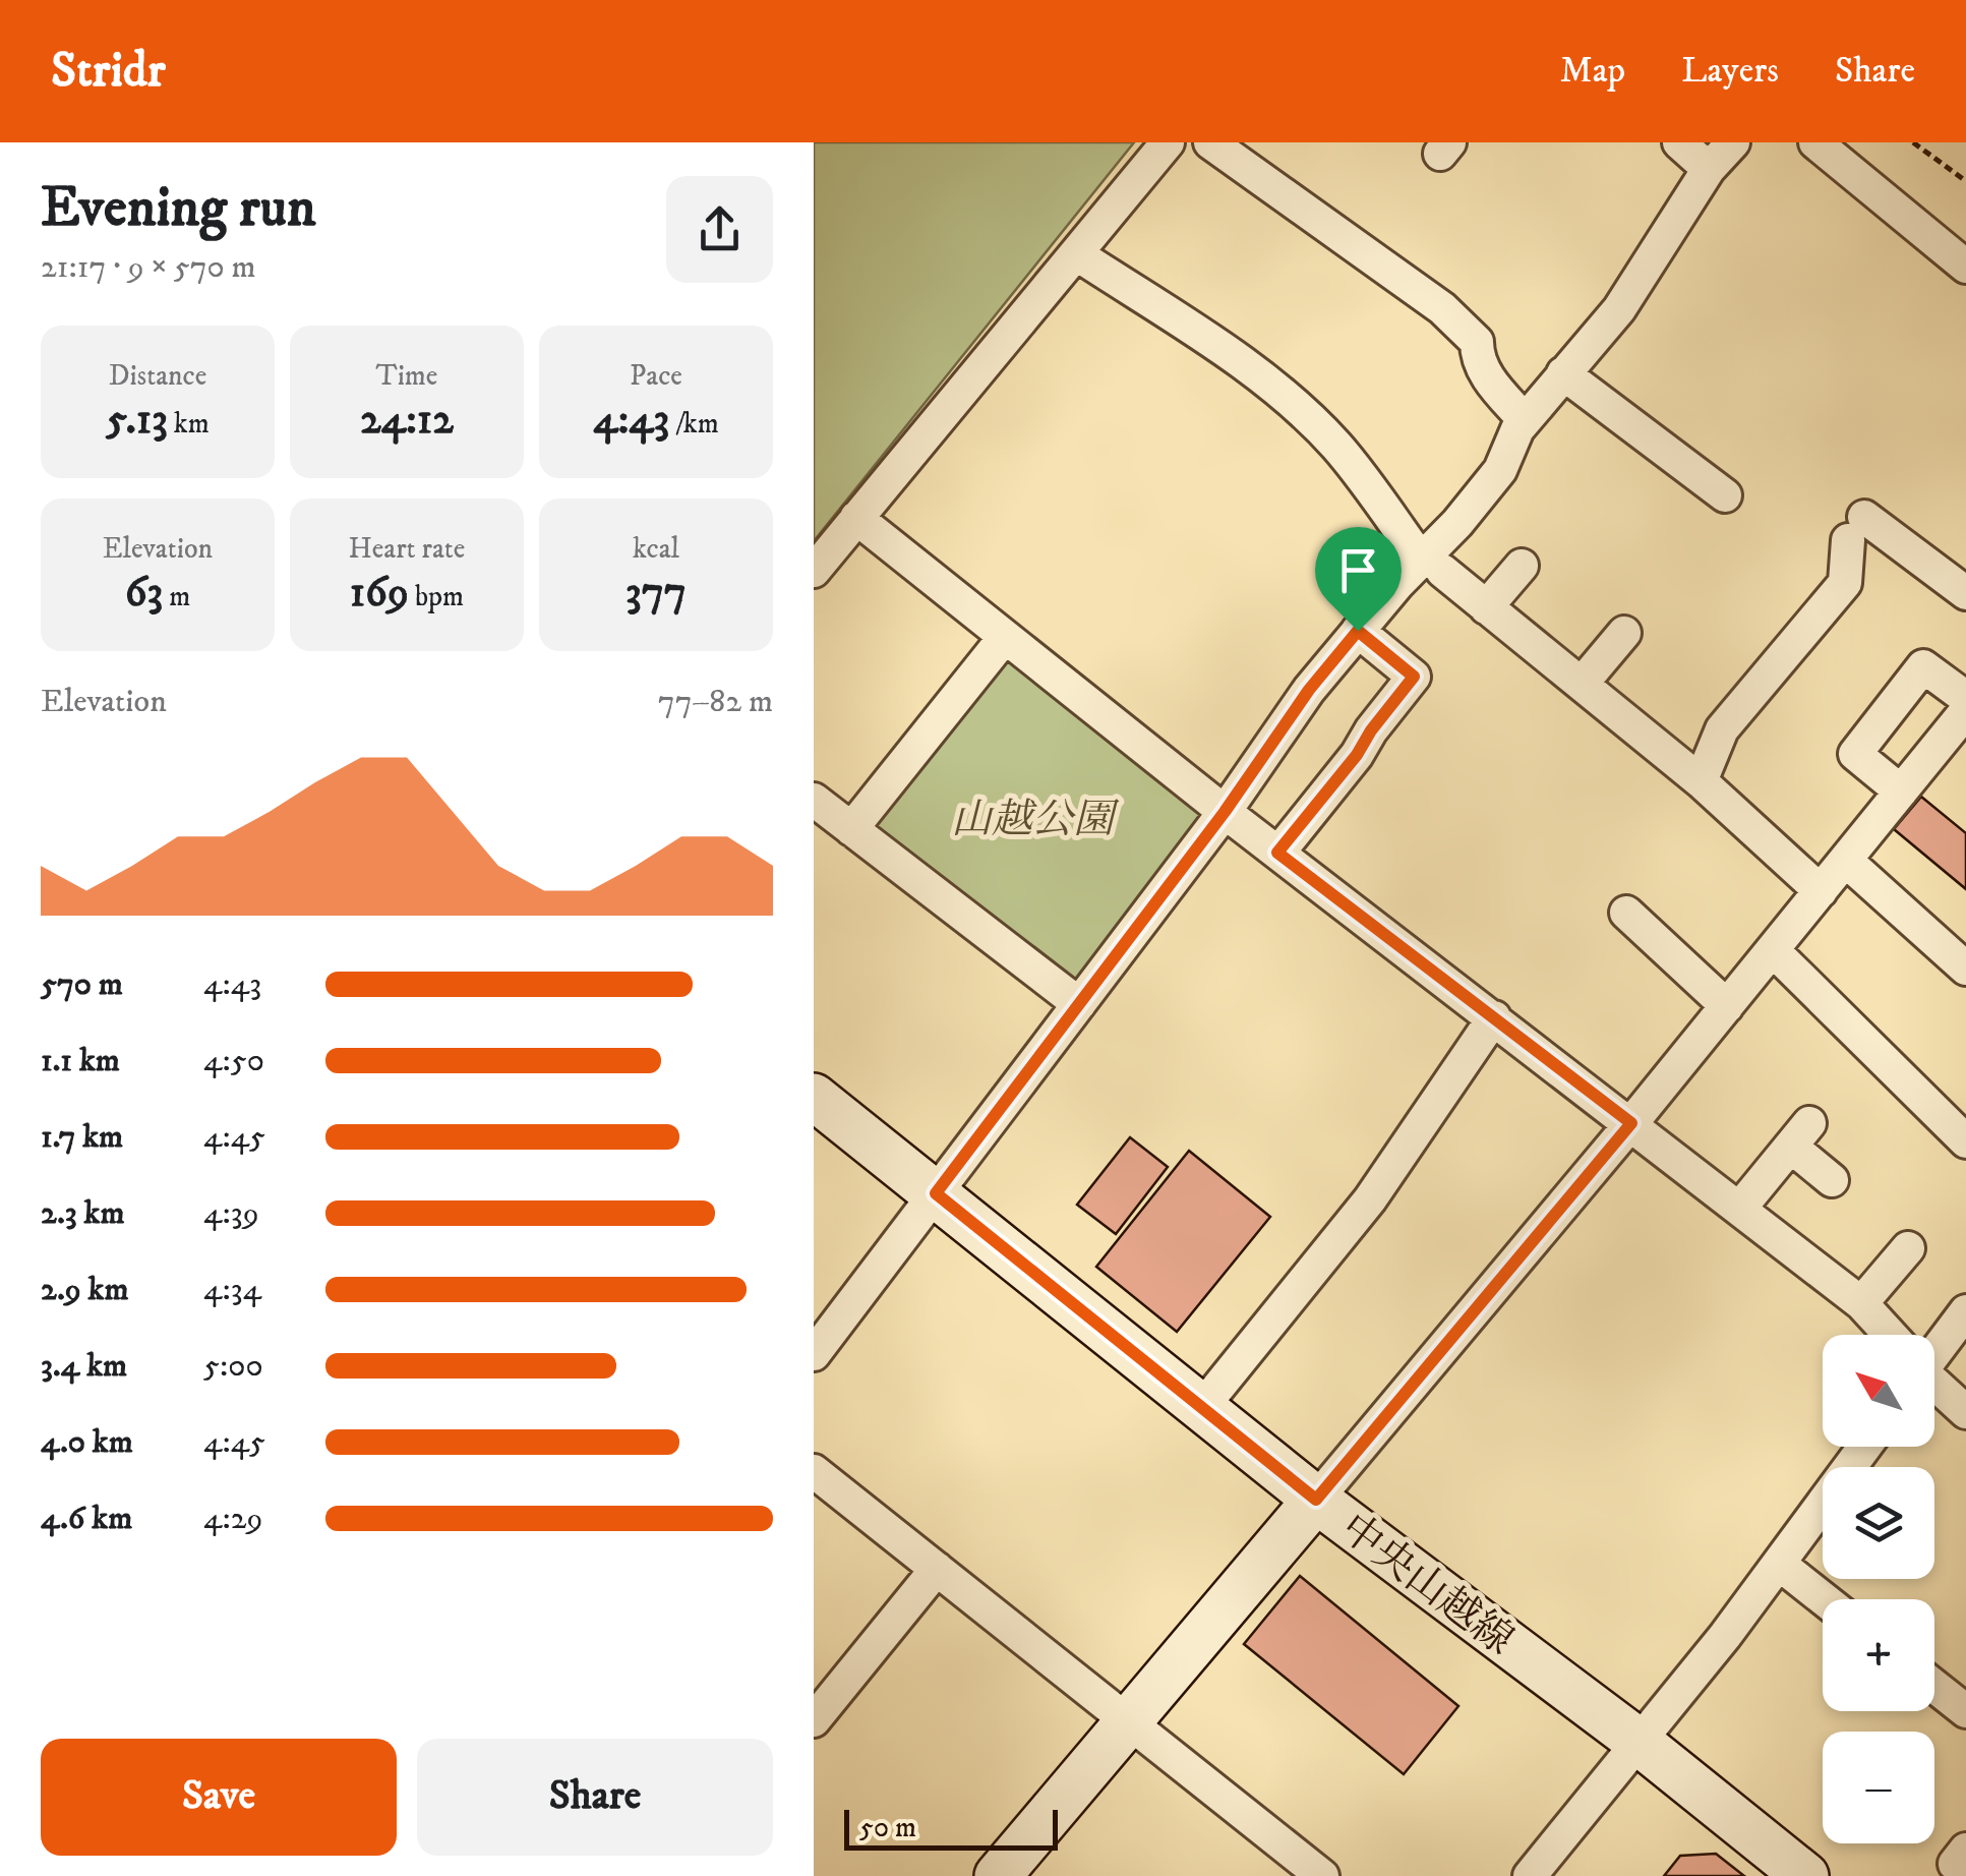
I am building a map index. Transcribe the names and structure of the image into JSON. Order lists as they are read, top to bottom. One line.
{"streets":{"street":["中央山越線"]},"parks":["山越公園"],"scale_bar":"50 m","north":"top left","page":{"header":"Stridr","nav":["Map","Layers","Share"],"heading":["Evening run","21:17 · 9 × 570 m"],"stats":[["Distance","5.13 km"],["Time","24:12"],["Pace","4:43 /km"],["Elevation","63 m"],["Heart rate","169 bpm"],["kcal","377"]],"chart":["Elevation","77–82 m"],"list":[{"name":"570 m","note":"4:43"},{"name":"1.1 km","note":"4:50"},{"name":"1.7 km","note":"4:45"},{"name":"2.3 km","note":"4:39"},{"name":"2.9 km","note":"4:34"},{"name":"3.4 km","note":"5:00"},{"name":"4.0 km","note":"4:45"},{"name":"4.6 km","note":"4:29"}],"map_buttons":["+","−"],"buttons":["Save","Share"],"scale":"50 m"}}
